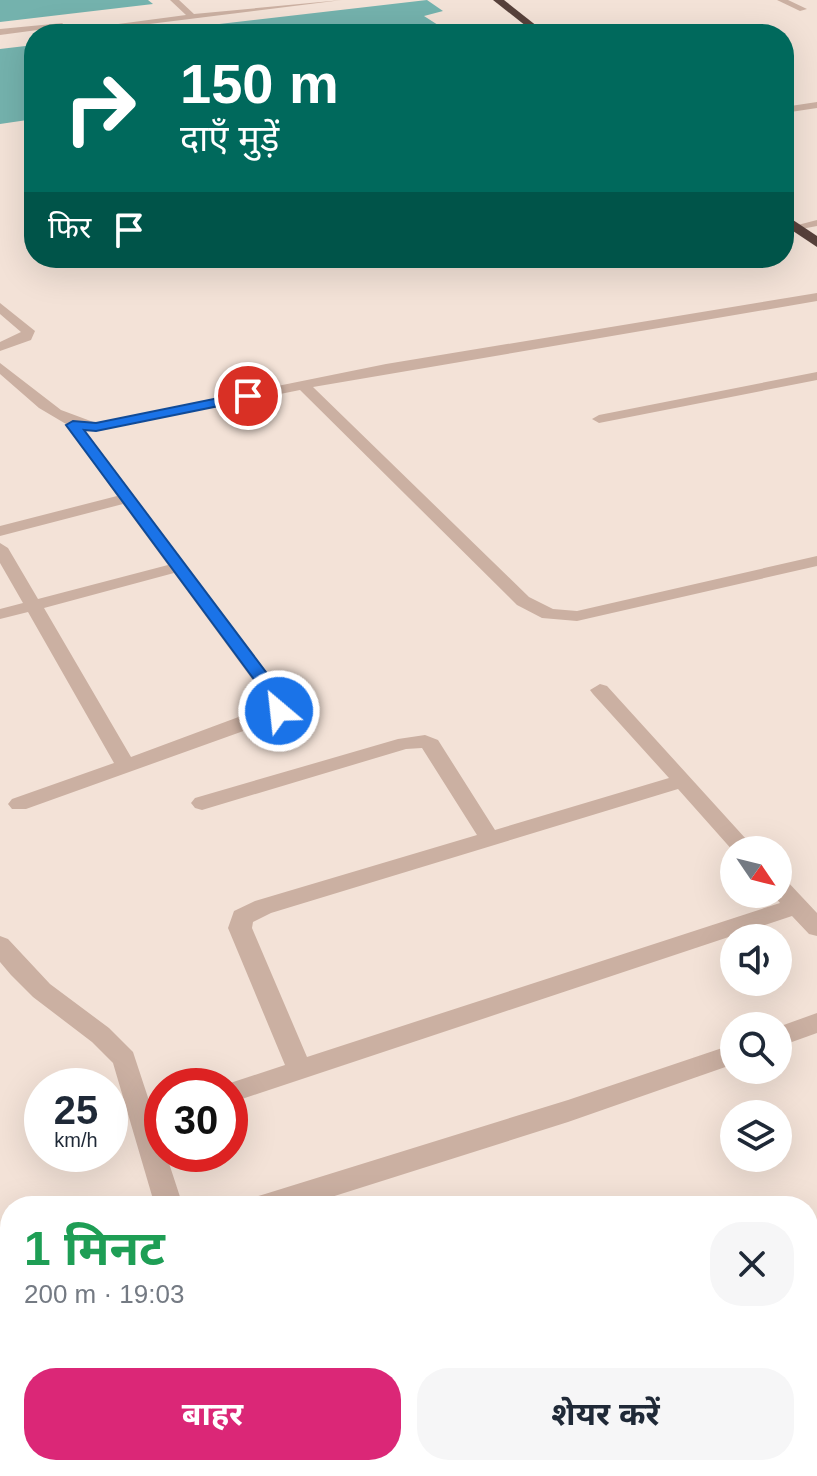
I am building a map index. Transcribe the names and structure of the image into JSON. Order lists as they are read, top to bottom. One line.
{"north":"bottom right","page":{"turn":["150 m","दाएँ मुड़ें"],"then":"फिर","speed":"25 km/h","limit":"30","heading":["1 मिनट","200 m · 19:03"],"buttons":["बाहर","शेयर करें"]}}
